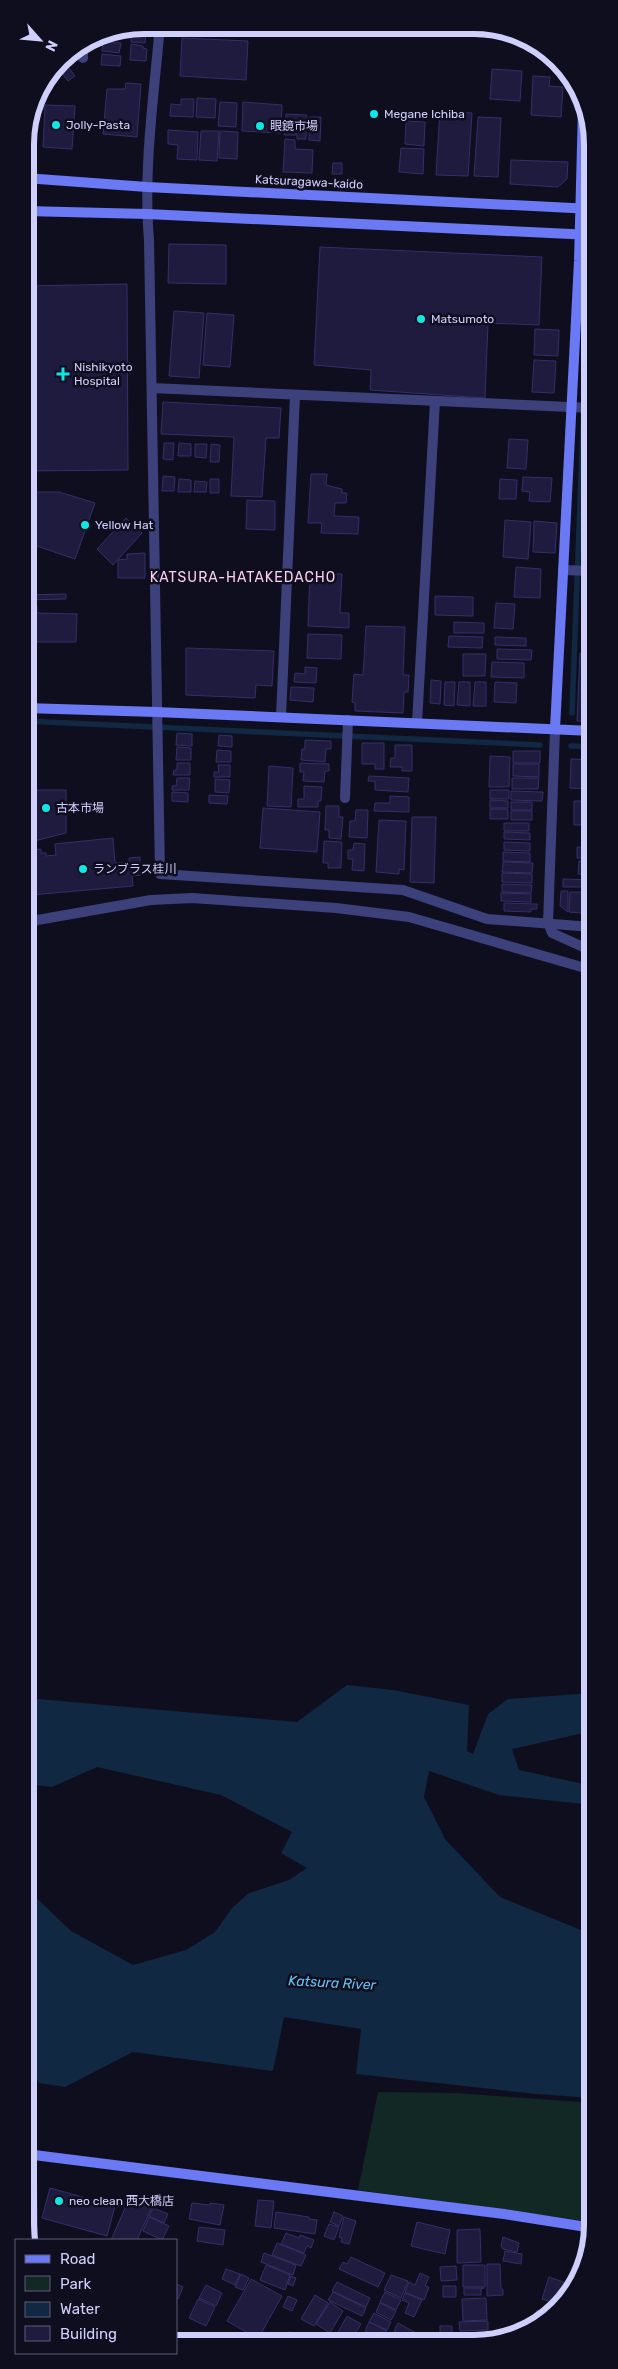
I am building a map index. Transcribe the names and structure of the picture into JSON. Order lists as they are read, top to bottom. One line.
{"streets":{"street":["Katsuragawa-kaido"]},"districts":["KATSURA-HATAKEDACHO"],"water":["Katsura River"],"places":{"other":["Megane Ichiba","Jolly-Pasta","眼鏡市場","Matsumoto","Yellow Hat","古本市場","ランブラス桂川","neo clean 西大橋店"],"health":["Nishikyoto Hospital"]},"legend":["Road","Park","Water","Building"],"north":"bottom right"}
